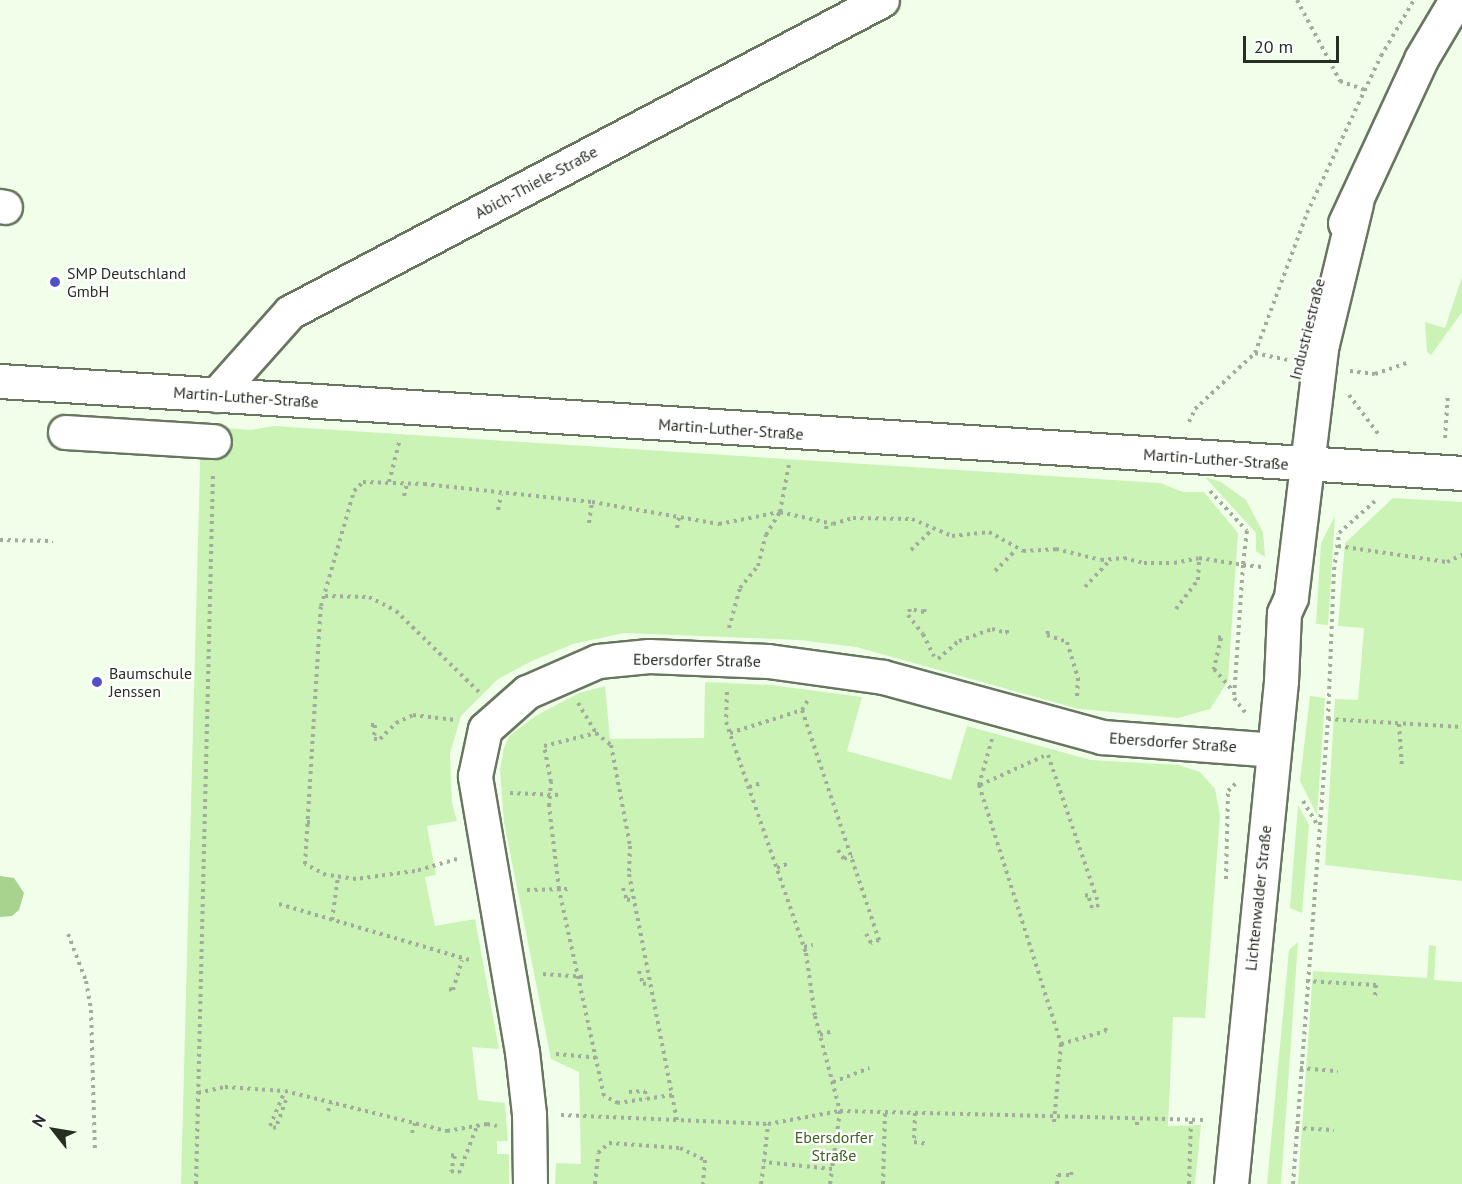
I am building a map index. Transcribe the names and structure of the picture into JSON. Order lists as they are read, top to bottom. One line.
{"streets":{"street":["Abich-Thiele-Straße","Industriestraße","Martin-Luther-Straße","Ebersdorfer Straße","Lichtenwalder Straße"]},"crossings":[["Abich-Thiele-Straße","Martin-Luther-Straße"],["Industriestraße","Martin-Luther-Straße"],["Industriestraße","Lichtenwalder Straße"],["Martin-Luther-Straße","Lichtenwalder Straße"],["Ebersdorfer Straße","Lichtenwalder Straße"]],"parks":["Ebersdorfer Straße"],"places":["SMP Deutschland GmbH","Baumschule Jenssen"],"scale_bar":"20 m","north":"top left"}
